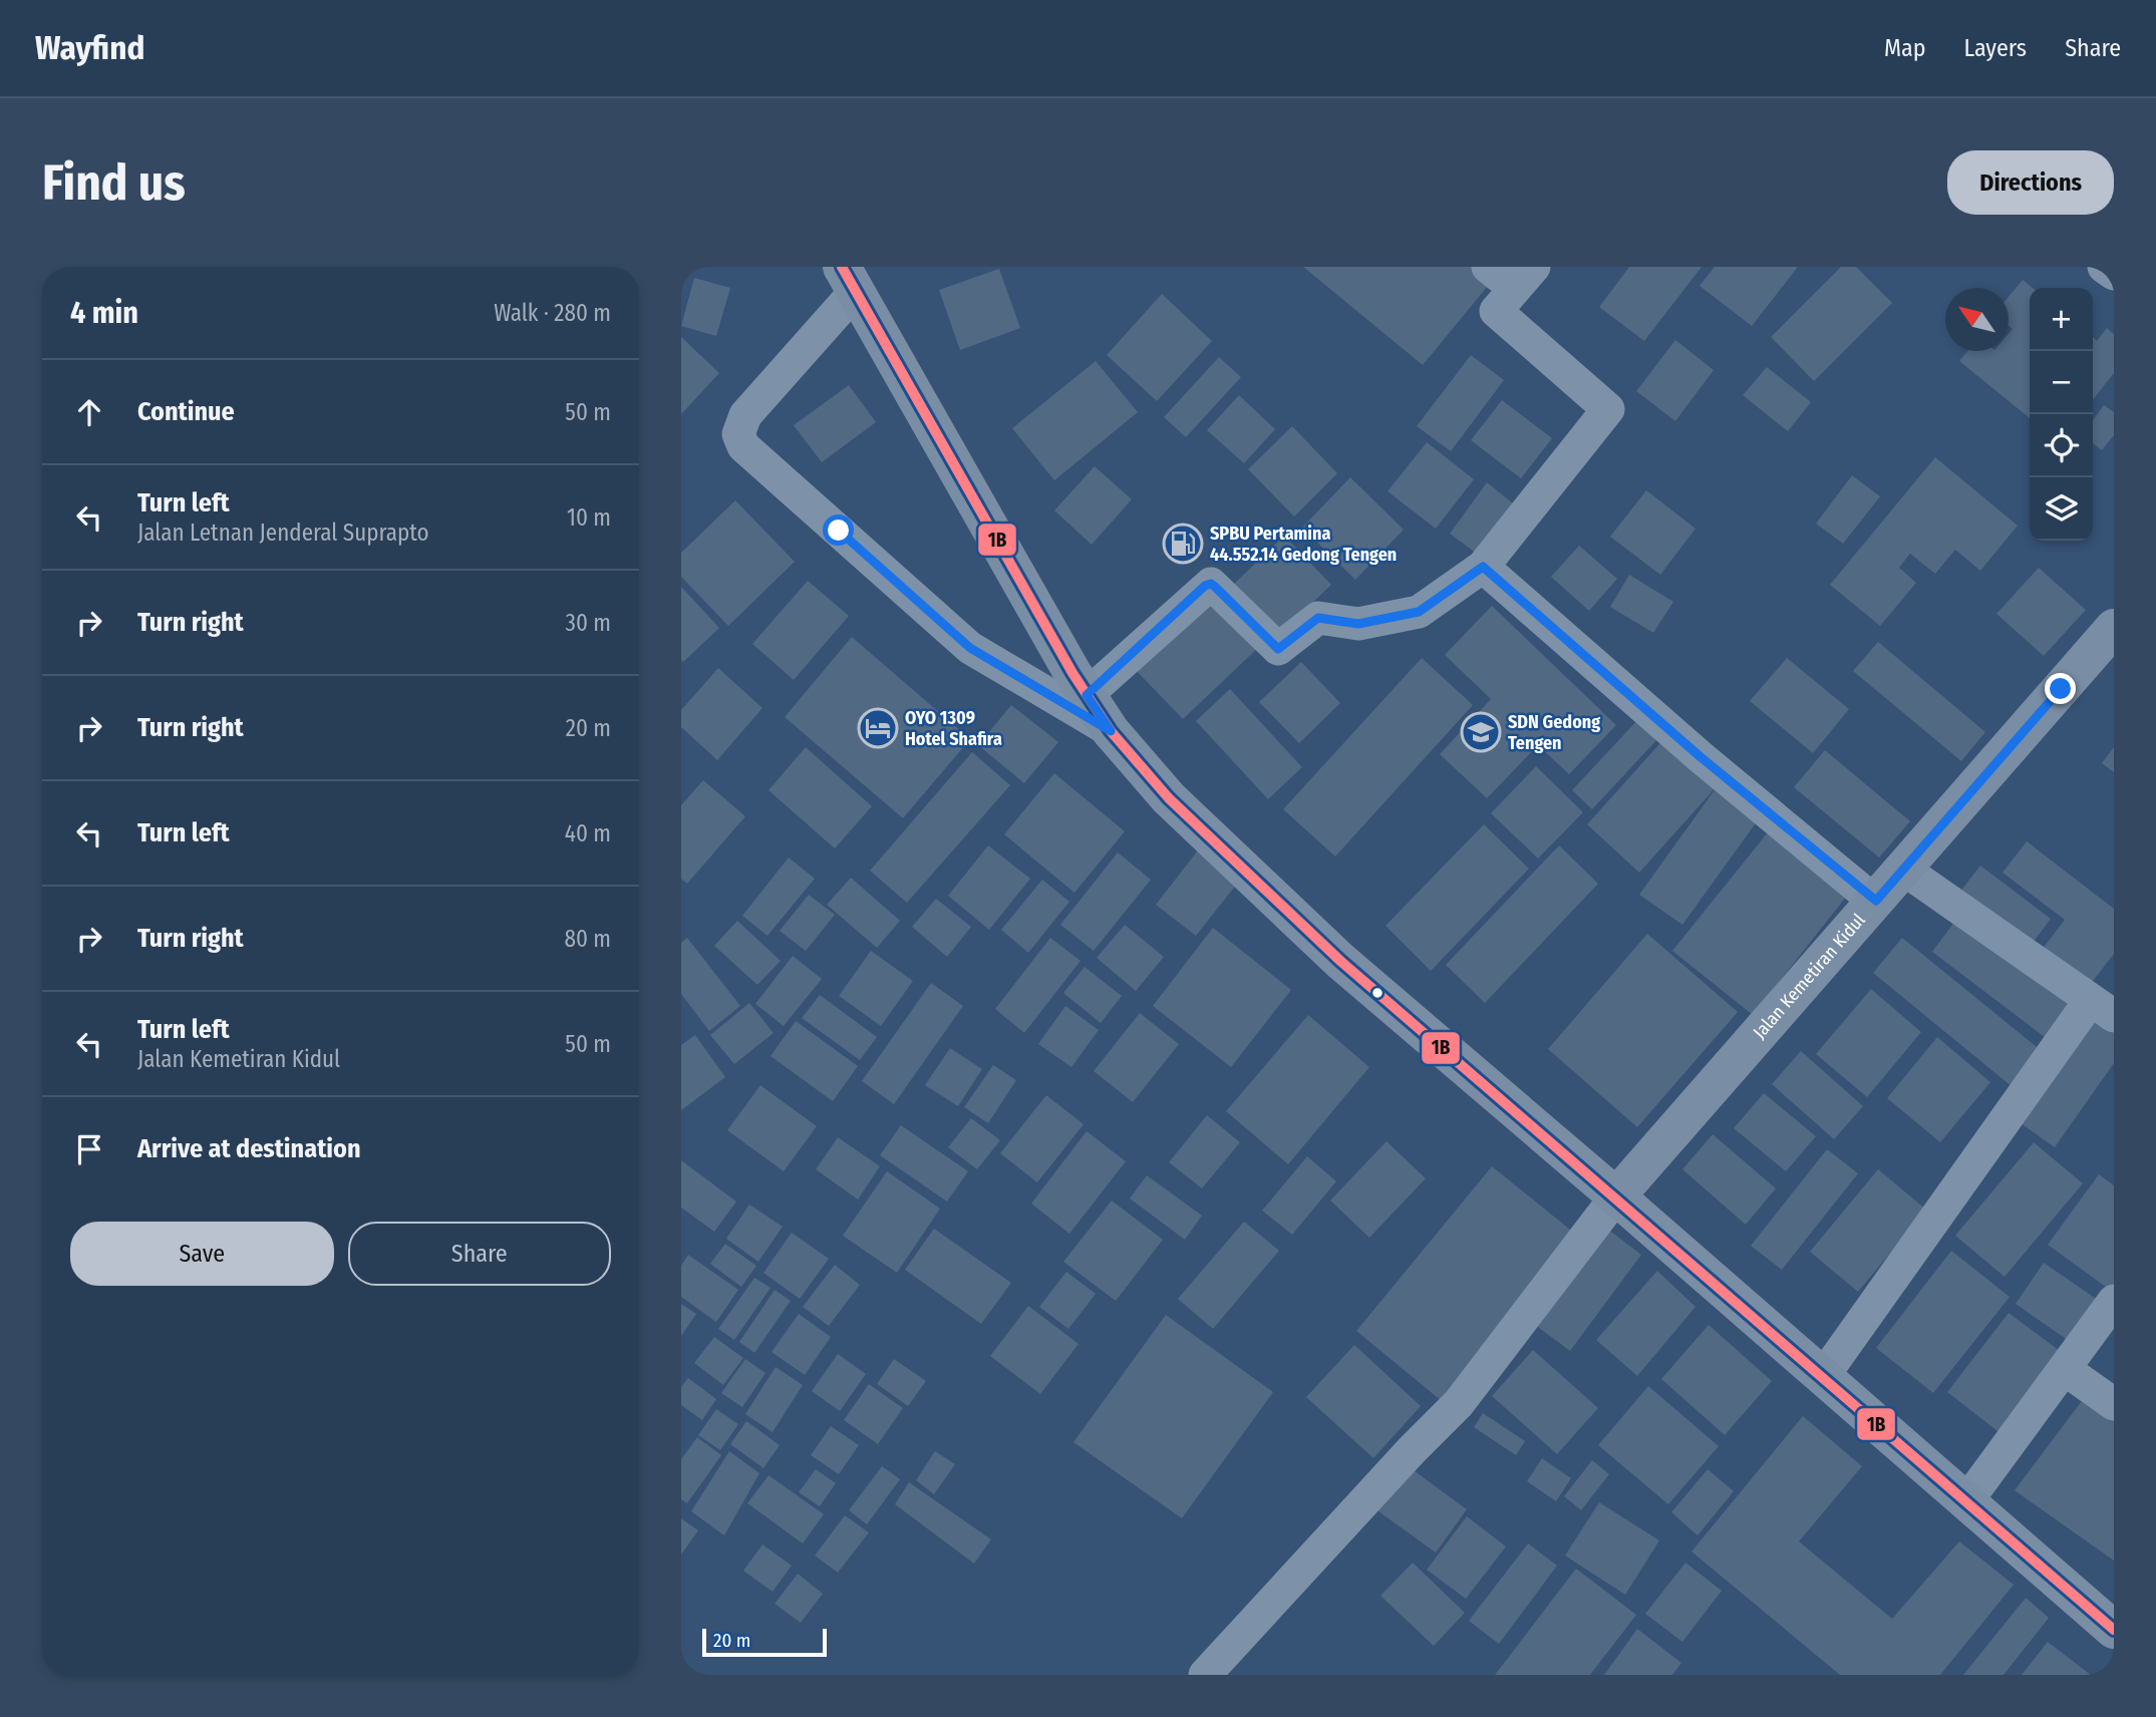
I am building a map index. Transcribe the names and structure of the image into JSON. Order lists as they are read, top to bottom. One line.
{"streets":{"main road":["Jalan Kemetiran Kidul"]},"places":{"fuel station":["SPBU Pertamina 44.552.14 Gedong Tengen"],"hotel":["OYO 1309 Hotel Shafira"],"school or university":["SDN Gedong Tengen"]},"lines":["transit line 1B"],"scale_bar":"20 m","north":"top left","page":{"header":"Wayfind","nav":["Map","Layers","Share"],"buttons":["Directions",["Save","Share"]],"title":"Find us","heading":["4 min","Walk · 280 m"],"map_buttons":["+","−"],"list":[["Continue","50 m"],["Turn left","Jalan Letnan Jenderal Suprapto","10 m"],["Turn right","30 m"],["Turn right","20 m"],["Turn left","40 m"],["Turn right","80 m"],["Turn left","Jalan Kemetiran Kidul","50 m"],"Arrive at destination"],"scale":"20 m"}}
